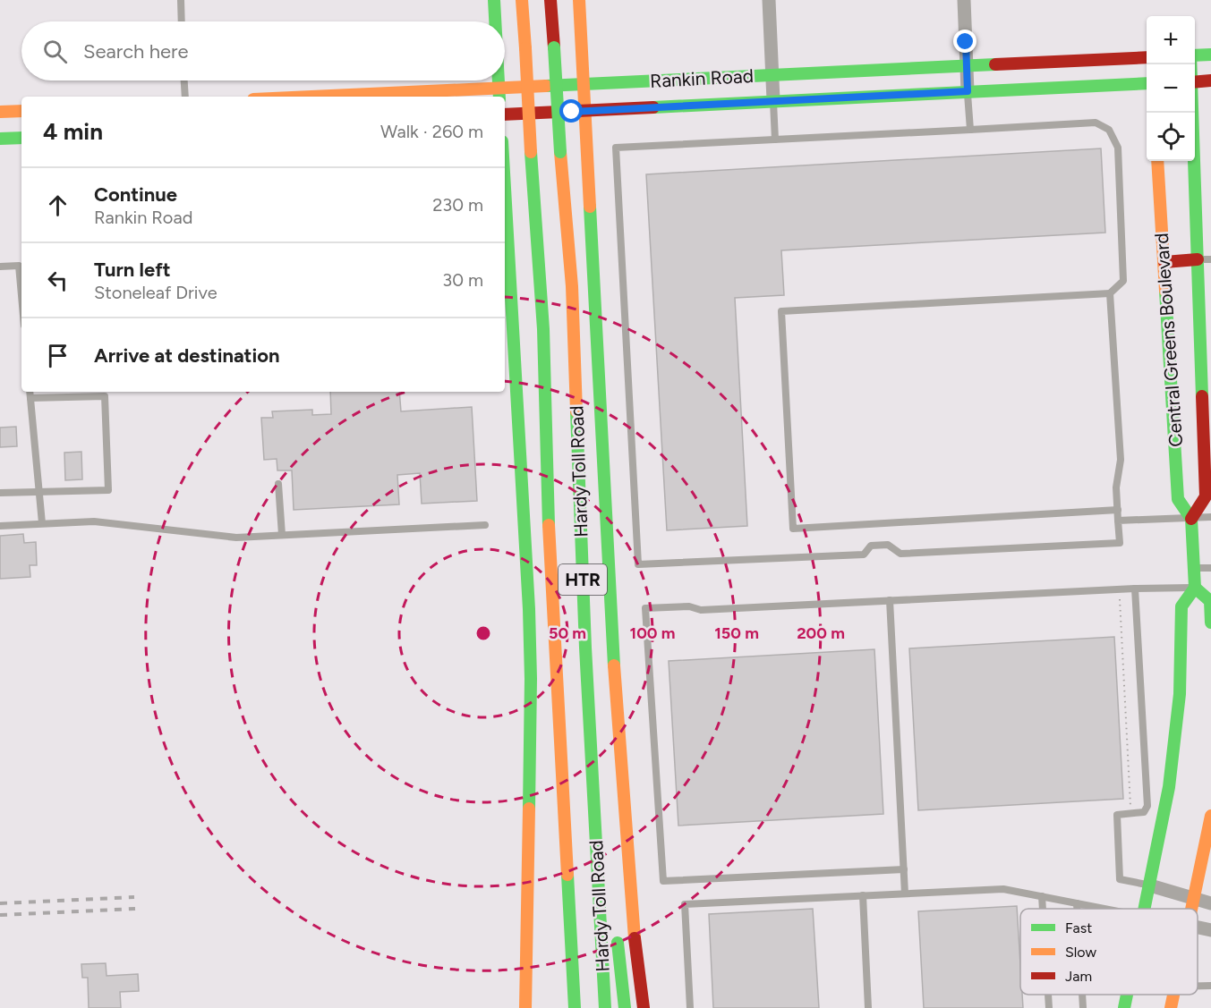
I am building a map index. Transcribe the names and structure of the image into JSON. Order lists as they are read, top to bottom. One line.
{"streets":{"main road":["Rankin Road","Central Greens Boulevard","Hardy Toll Road","HTR"]},"legend":["Fast","Slow","Jam"],"page":{"map_buttons":["+","−"],"search":"Search here","heading":["4 min","Walk · 260 m"],"list":[["Continue","Rankin Road","230 m"],["Turn left","Stoneleaf Drive","30 m"],"Arrive at destination"]},"rings":["50 m","100 m","150 m","200 m"]}
